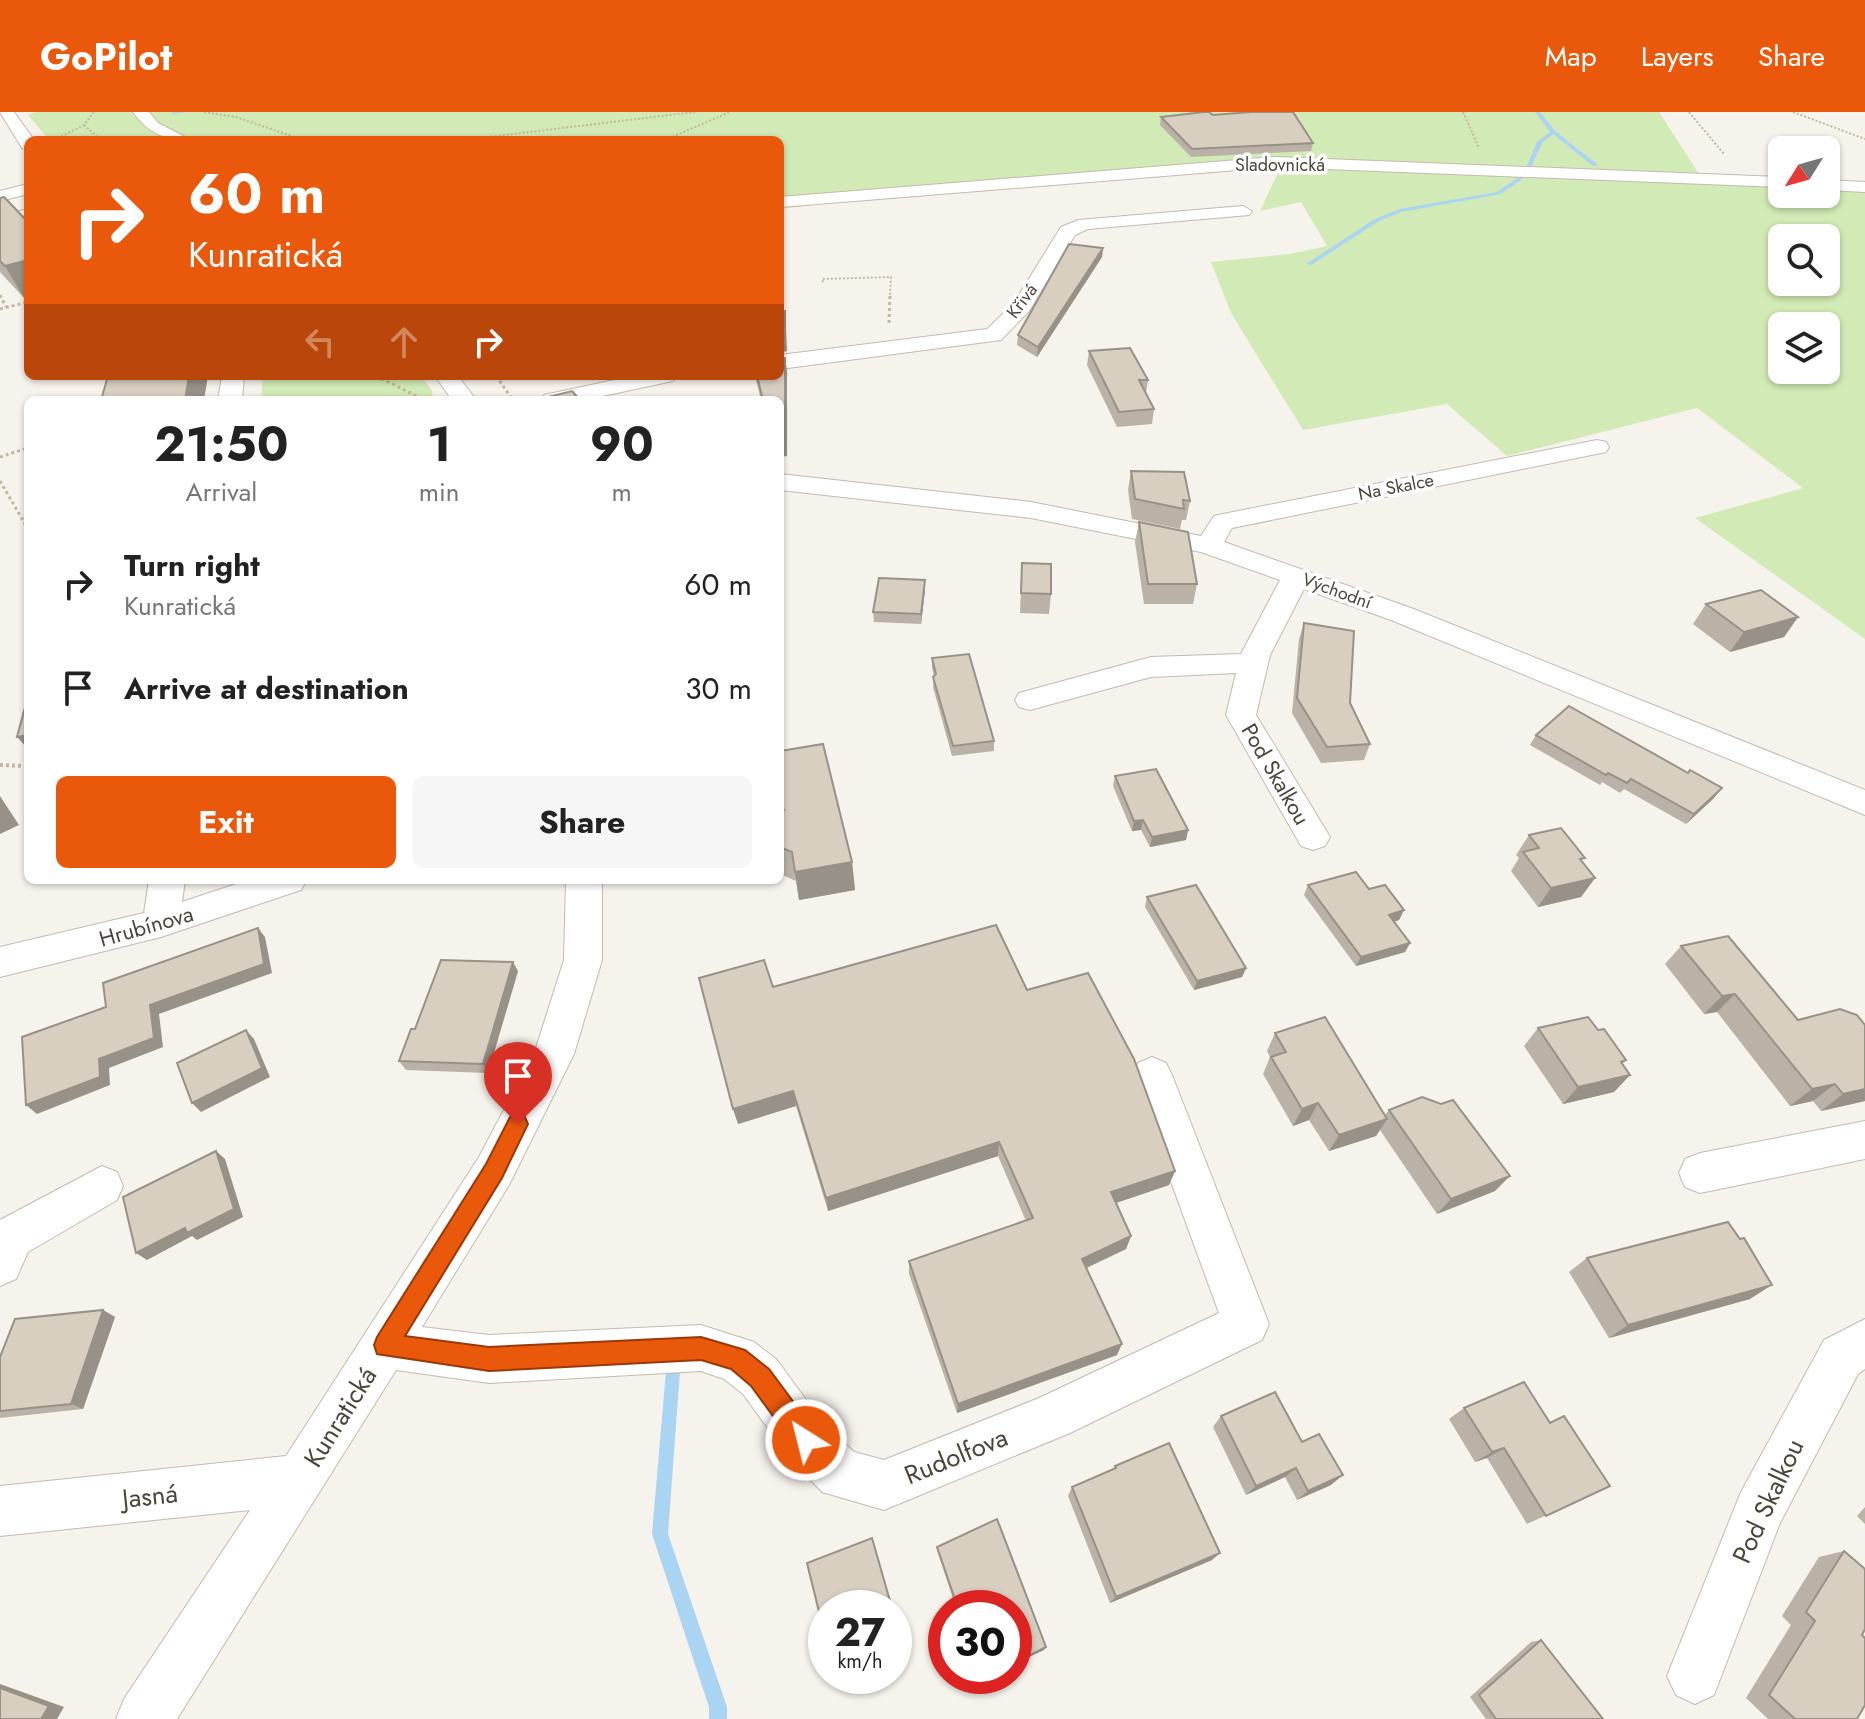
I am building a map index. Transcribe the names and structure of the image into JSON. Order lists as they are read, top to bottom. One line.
{"streets":{"street":["Sladovnická","Křivá","Na Skalce","Východní","Pod Skalkou","Hrubínova","Kunratická","Rudolfova","Jasná"]},"crossings":[["Na Skalce","Východní"],["Východní","Pod Skalkou"],["Kunratická","Rudolfova"],["Kunratická","Jasná"]],"north":"bottom left","page":{"header":"GoPilot","nav":["Map","Layers","Share"],"turn":["60 m","Kunratická"],"eta":["21:50","Arrival","1","min","90","m"],"list":[{"name":"Turn right","note":"Kunratická","value":"60 m"},{"name":"Arrive at destination","value":"30 m"}],"buttons":["Exit","Share"],"speed":"27 km/h","limit":"30"}}
